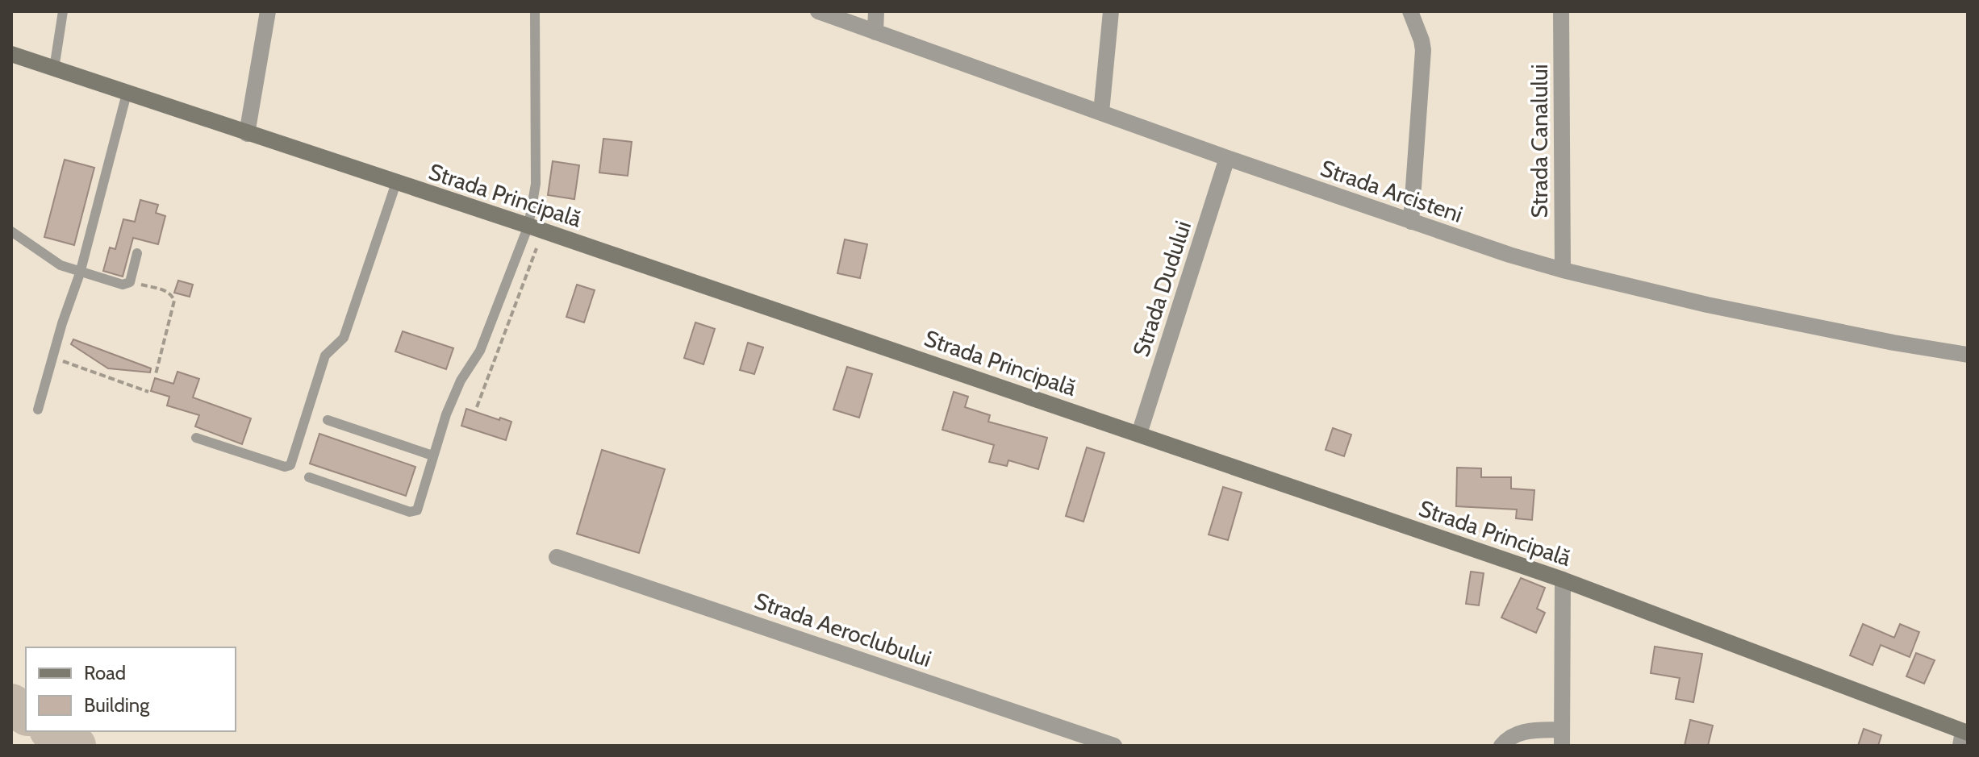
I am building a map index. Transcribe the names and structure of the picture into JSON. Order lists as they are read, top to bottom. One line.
{"streets":{"main road":["Strada Principală"],"street":["Strada Canalului","Strada Arcisteni","Strada Dudului","Strada Aeroclubului"]},"crossings":[["Strada Canalului","Strada Arcisteni"],["Strada Arcisteni","Strada Dudului"],["Strada Principală","Strada Dudului"]],"legend":["Road","Building"]}
